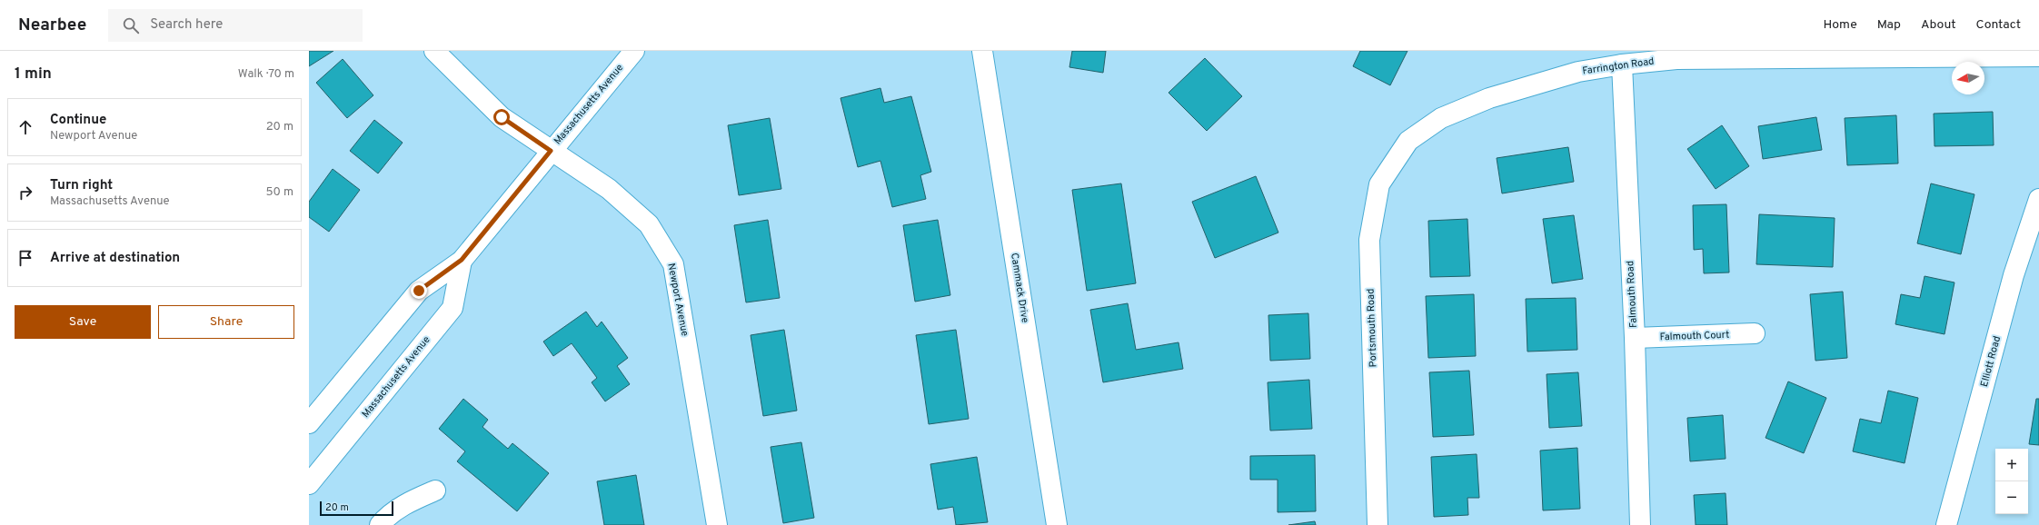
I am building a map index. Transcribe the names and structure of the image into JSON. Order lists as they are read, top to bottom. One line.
{"streets":{"street":["Farrington Road","Massachusetts Avenue","Cammack Drive","Falmouth Road","Newport Avenue","Portsmouth Road","Falmouth Court","Elliott Road"]},"crossings":[["Farrington Road","Falmouth Road"],["Farrington Road","Portsmouth Road"],["Massachusetts Avenue","Newport Avenue"],["Falmouth Road","Falmouth Court"]],"scale_bar":"20 m","north":"left","page":{"header":"Nearbee","search":"Search here","nav":["Home","Map","About","Contact"],"heading":["1 min","Walk · 70 m"],"list":[["Continue","Newport Avenue","20 m"],["Turn right","Massachusetts Avenue","50 m"],"Arrive at destination"],"buttons":["Save","Share"],"map_buttons":["+","−"],"scale":"20 m"}}
